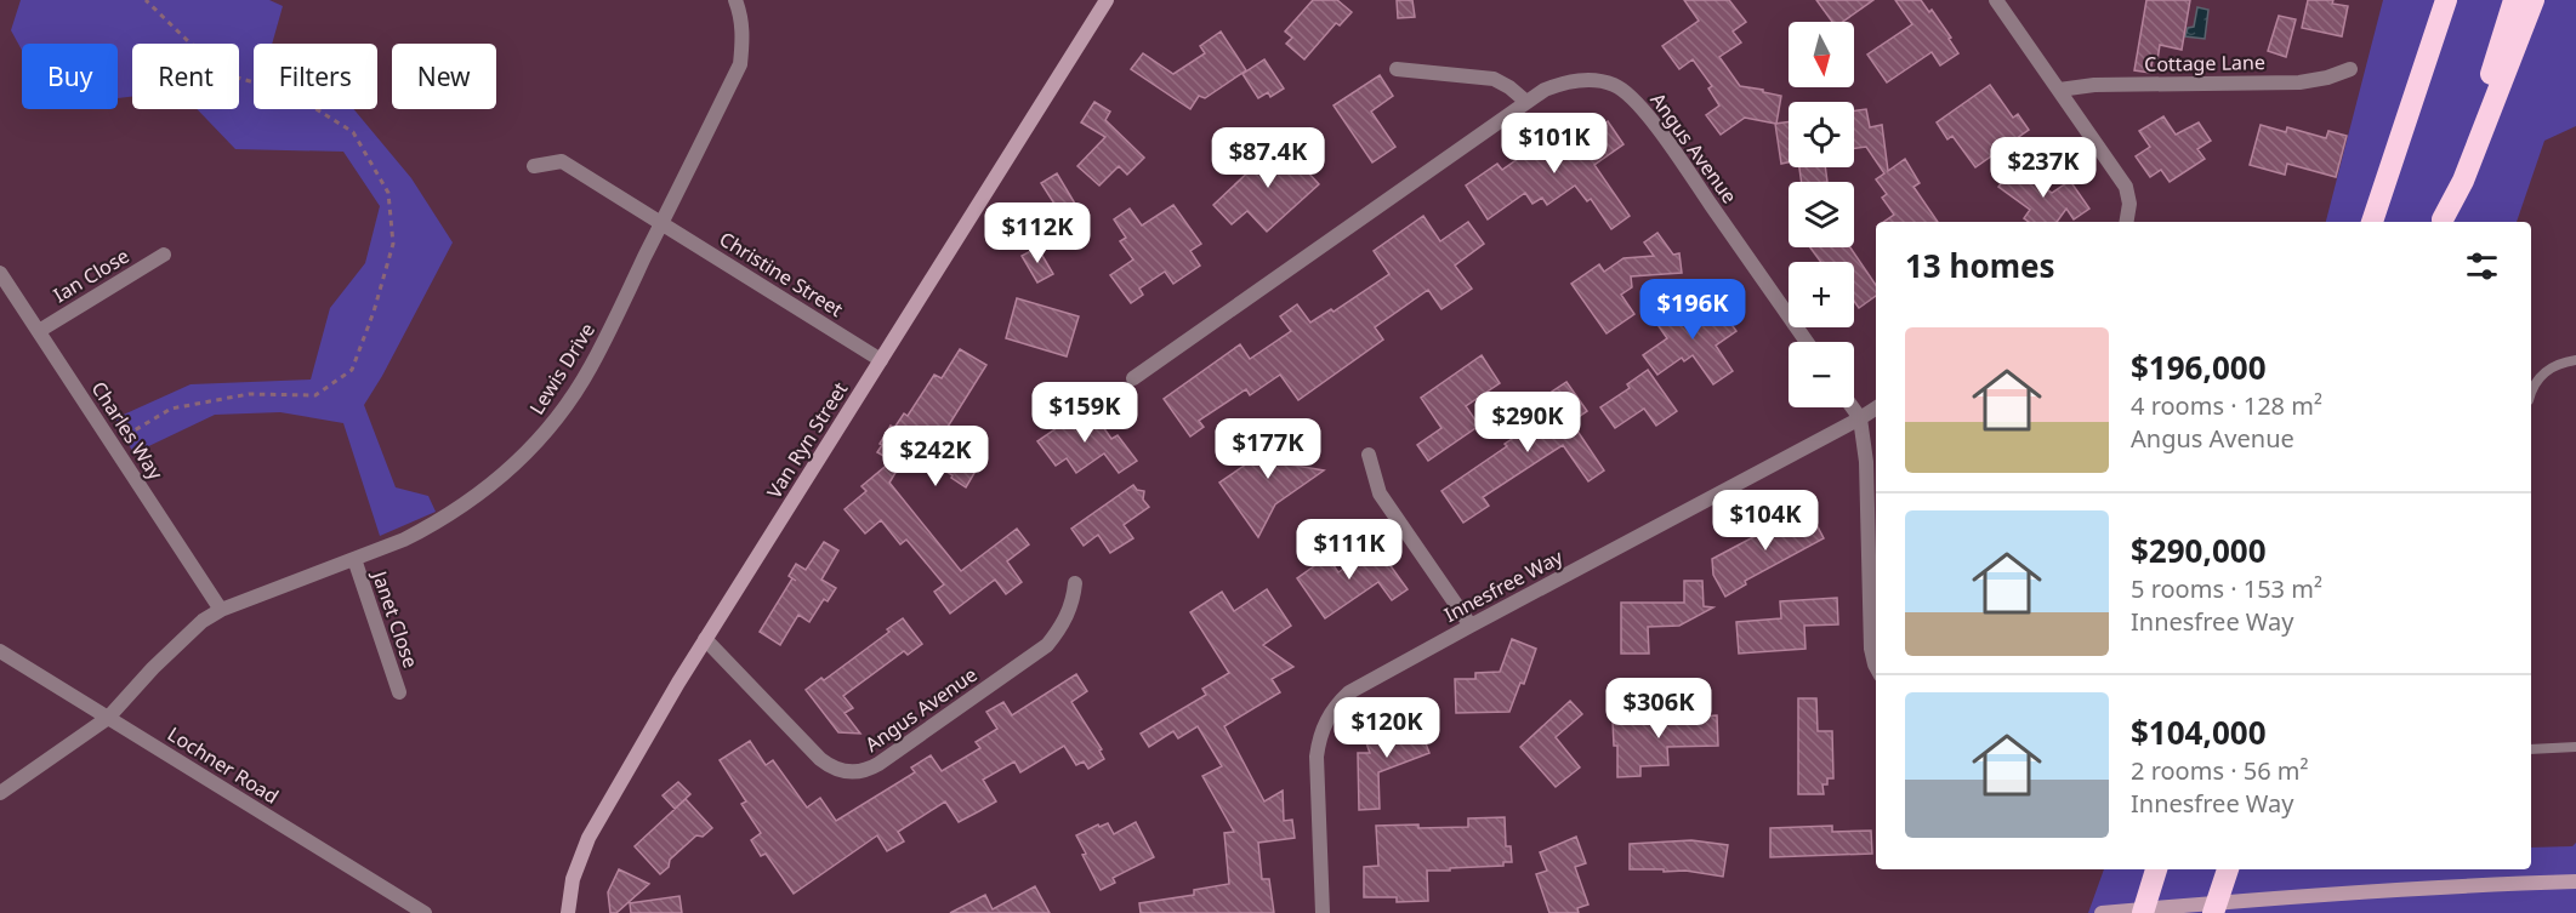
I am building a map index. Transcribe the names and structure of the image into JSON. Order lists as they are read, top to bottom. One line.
{"streets":{"street":["Cottage Lane","Angus Avenue","Christine Street","Ian Close","Lewis Drive","Charles Way","Van Ryn Street","Innesfree Way","Janet Close","Lochner Road"]},"crossings":[["Angus Avenue","Van Ryn Street"],["Christine Street","Lewis Drive"],["Christine Street","Van Ryn Street"],["Ian Close","Charles Way"],["Lewis Drive","Charles Way"],["Lewis Drive","Janet Close"],["Lewis Drive","Lochner Road"]],"north":"bottom","page":{"map_buttons":["+","−"],"chip":["Buy","Rent","Filters","New"],"price":["$101K","$87.4K","$237K","$112K","$196K","$159K","$290K","$177K","$242K","$104K","$111K","$306K","$120K"],"heading":"13 homes","list":[{"name":"$196,000","note":"4 rooms · 128 m² · Angus Avenue"},{"name":"$290,000","note":"5 rooms · 153 m² · Innesfree Way"},{"name":"$104,000","note":"2 rooms · 56 m² · Innesfree Way"}]}}
